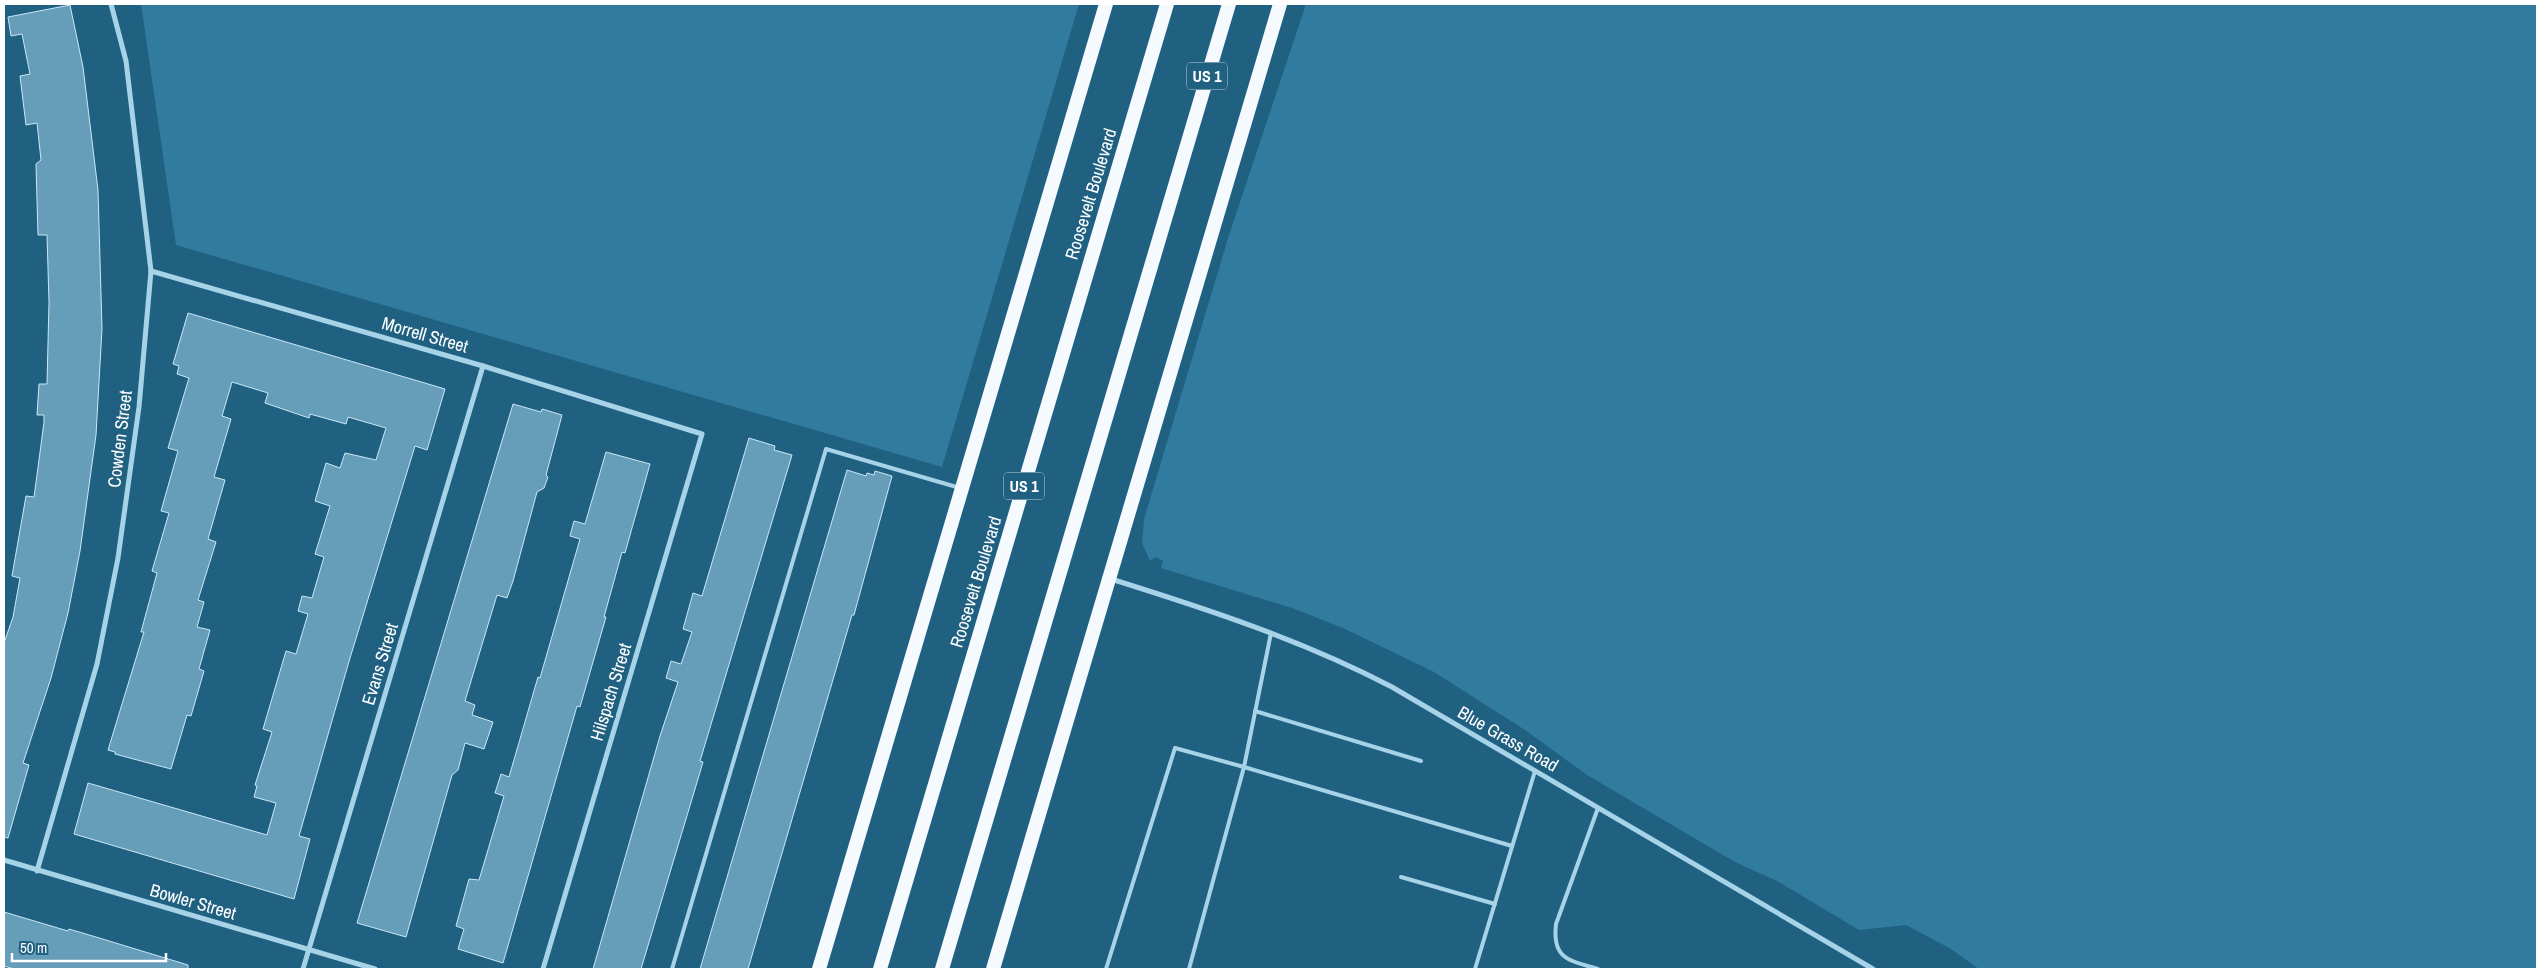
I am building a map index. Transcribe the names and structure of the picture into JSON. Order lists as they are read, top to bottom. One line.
{"streets":{"highway":["US 1","Roosevelt Boulevard"],"street":["Morrell Street","Cowden Street","Evans Street","Hilspach Street","Blue Grass Road","Bowler Street"]},"crossings":[["US 1","Blue Grass Road"],["Morrell Street","Cowden Street"],["Morrell Street","Evans Street"],["Morrell Street","Hilspach Street"],["Cowden Street","Bowler Street"],["Evans Street","Bowler Street"]],"scale_bar":"50 m"}
